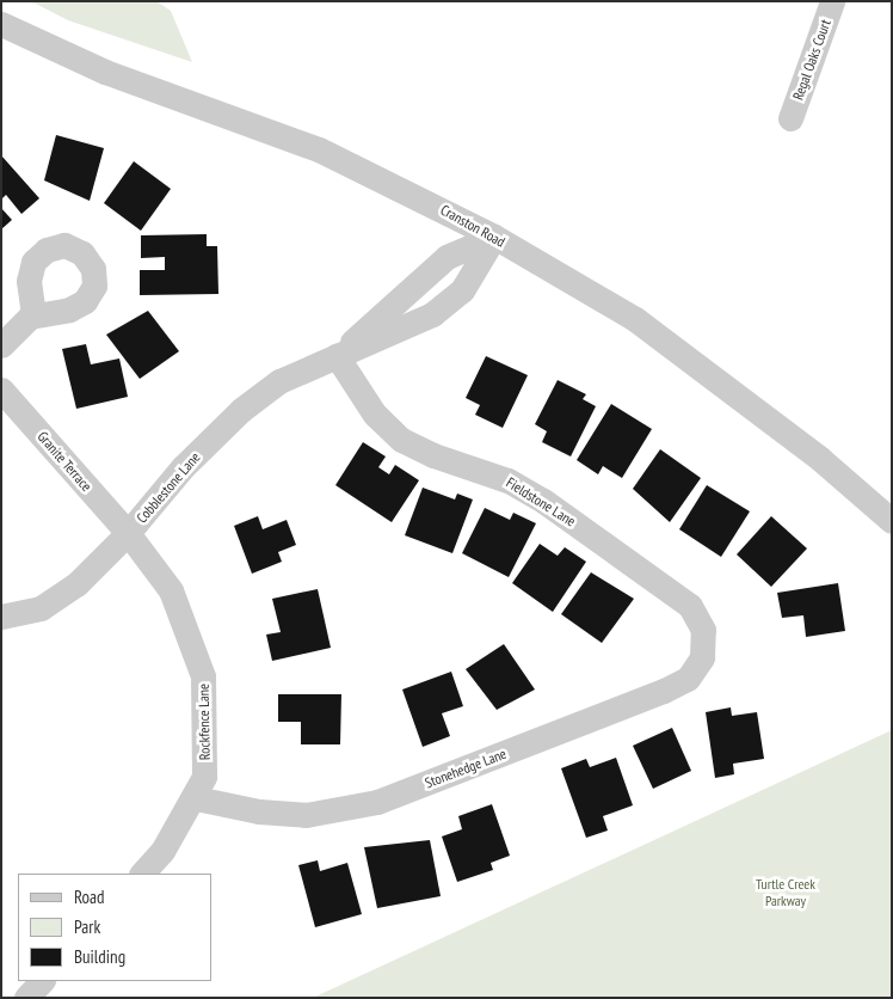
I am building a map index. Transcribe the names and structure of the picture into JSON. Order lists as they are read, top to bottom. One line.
{"streets":{"street":["Regal Oaks Court","Cranston Road","Granite Terrace","Cobblestone Lane","Fieldstone Lane","Rockfence Lane","Stonehedge Lane"]},"crossings":[["Cranston Road","Cobblestone Lane"],["Granite Terrace","Cobblestone Lane"],["Granite Terrace","Rockfence Lane"],["Cobblestone Lane","Fieldstone Lane"],["Cobblestone Lane","Rockfence Lane"],["Fieldstone Lane","Stonehedge Lane"],["Rockfence Lane","Stonehedge Lane"]],"parks":["Turtle Creek Parkway"],"legend":["Road","Park","Building"]}
